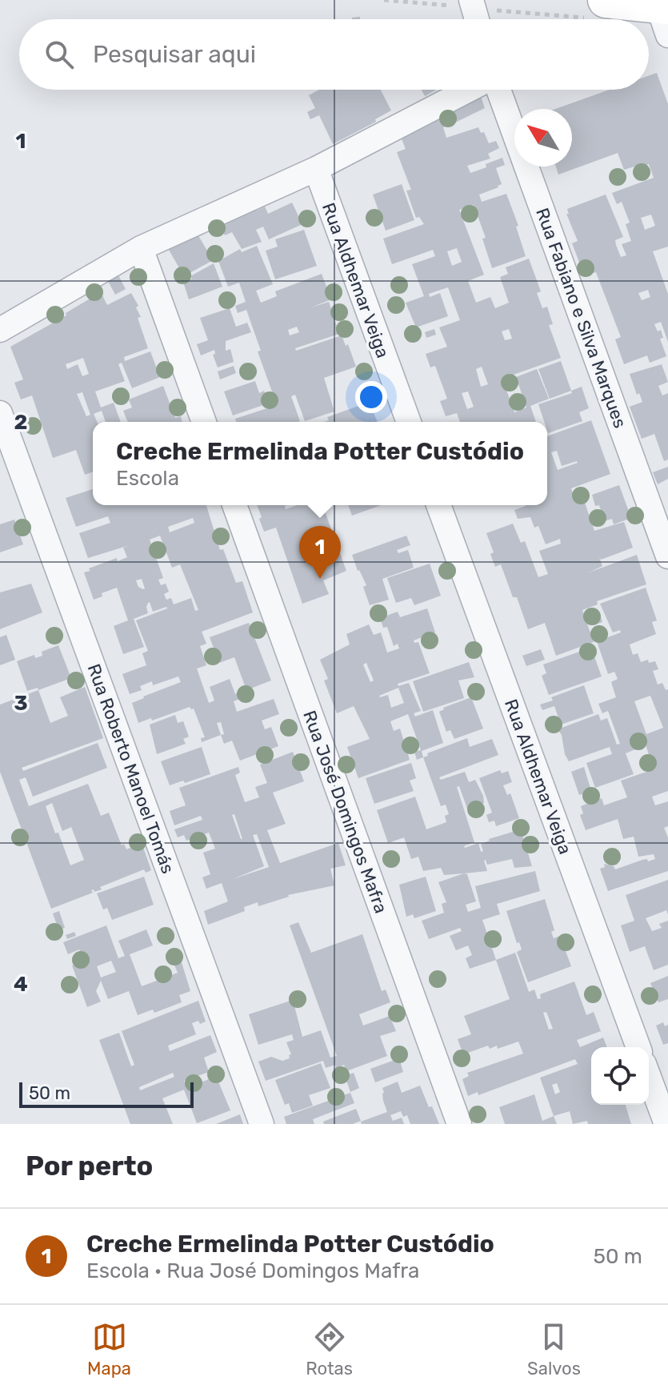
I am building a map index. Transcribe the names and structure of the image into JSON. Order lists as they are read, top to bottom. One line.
{"streets":{"street":["Rua Aldhemar Veiga","Rua Fabiano e Silva Marques","Rua Roberto Manoel Tomás","Rua José Domingos Mafra"]},"scale_bar":"50 m","north":"top left","page":{"search":"Pesquisar aqui","popup":["Creche Ermelinda Potter Custódio","Escola"],"pins":"1","scale":"50 m","heading":"Por perto","list":[{"mark":"1","name":"Creche Ermelinda Potter Custódio","note":"Escola · Rua José Domingos Mafra","value":"50 m"}],"nav":["Mapa","Rotas","Salvos"]},"grid":{"rows":["1","2","3","4"]}}
